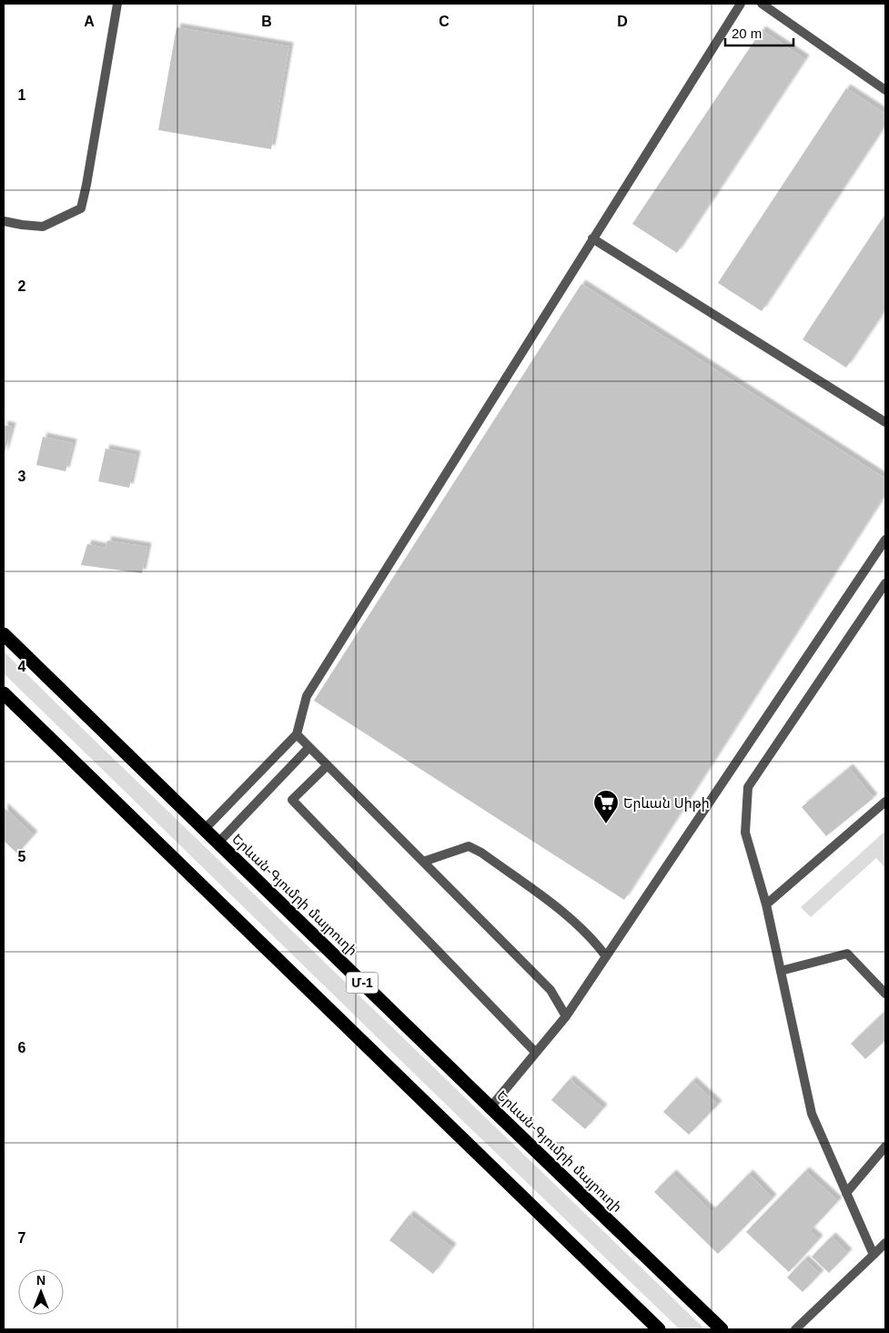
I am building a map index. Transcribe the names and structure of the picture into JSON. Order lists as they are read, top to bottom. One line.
{"streets":{"highway":["Երևան-Գյումրի մայրուղի","Մ-1"]},"places":{"supermarket":["Երևան Սիթի"]},"scale_bar":"20 m","north":"top","grid":{"columns":["A","B","C","D"],"rows":["1","2","3","4","5","6","7"]}}
